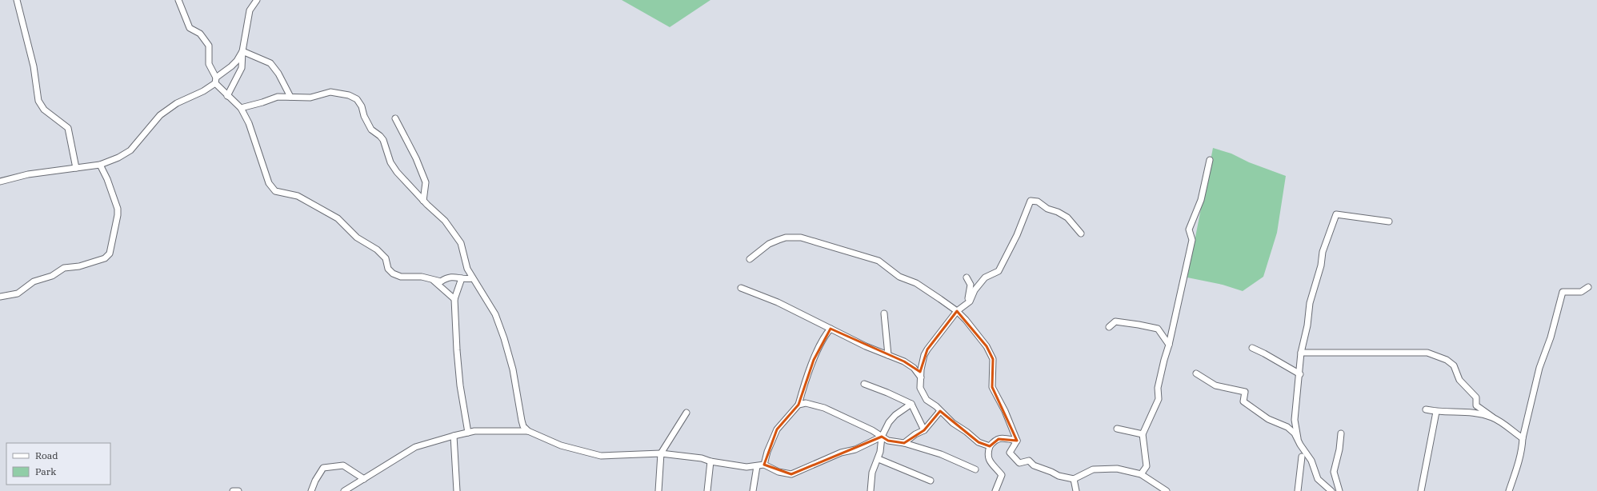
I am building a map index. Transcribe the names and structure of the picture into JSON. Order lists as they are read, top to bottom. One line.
{"legend":["Road","Park"]}
